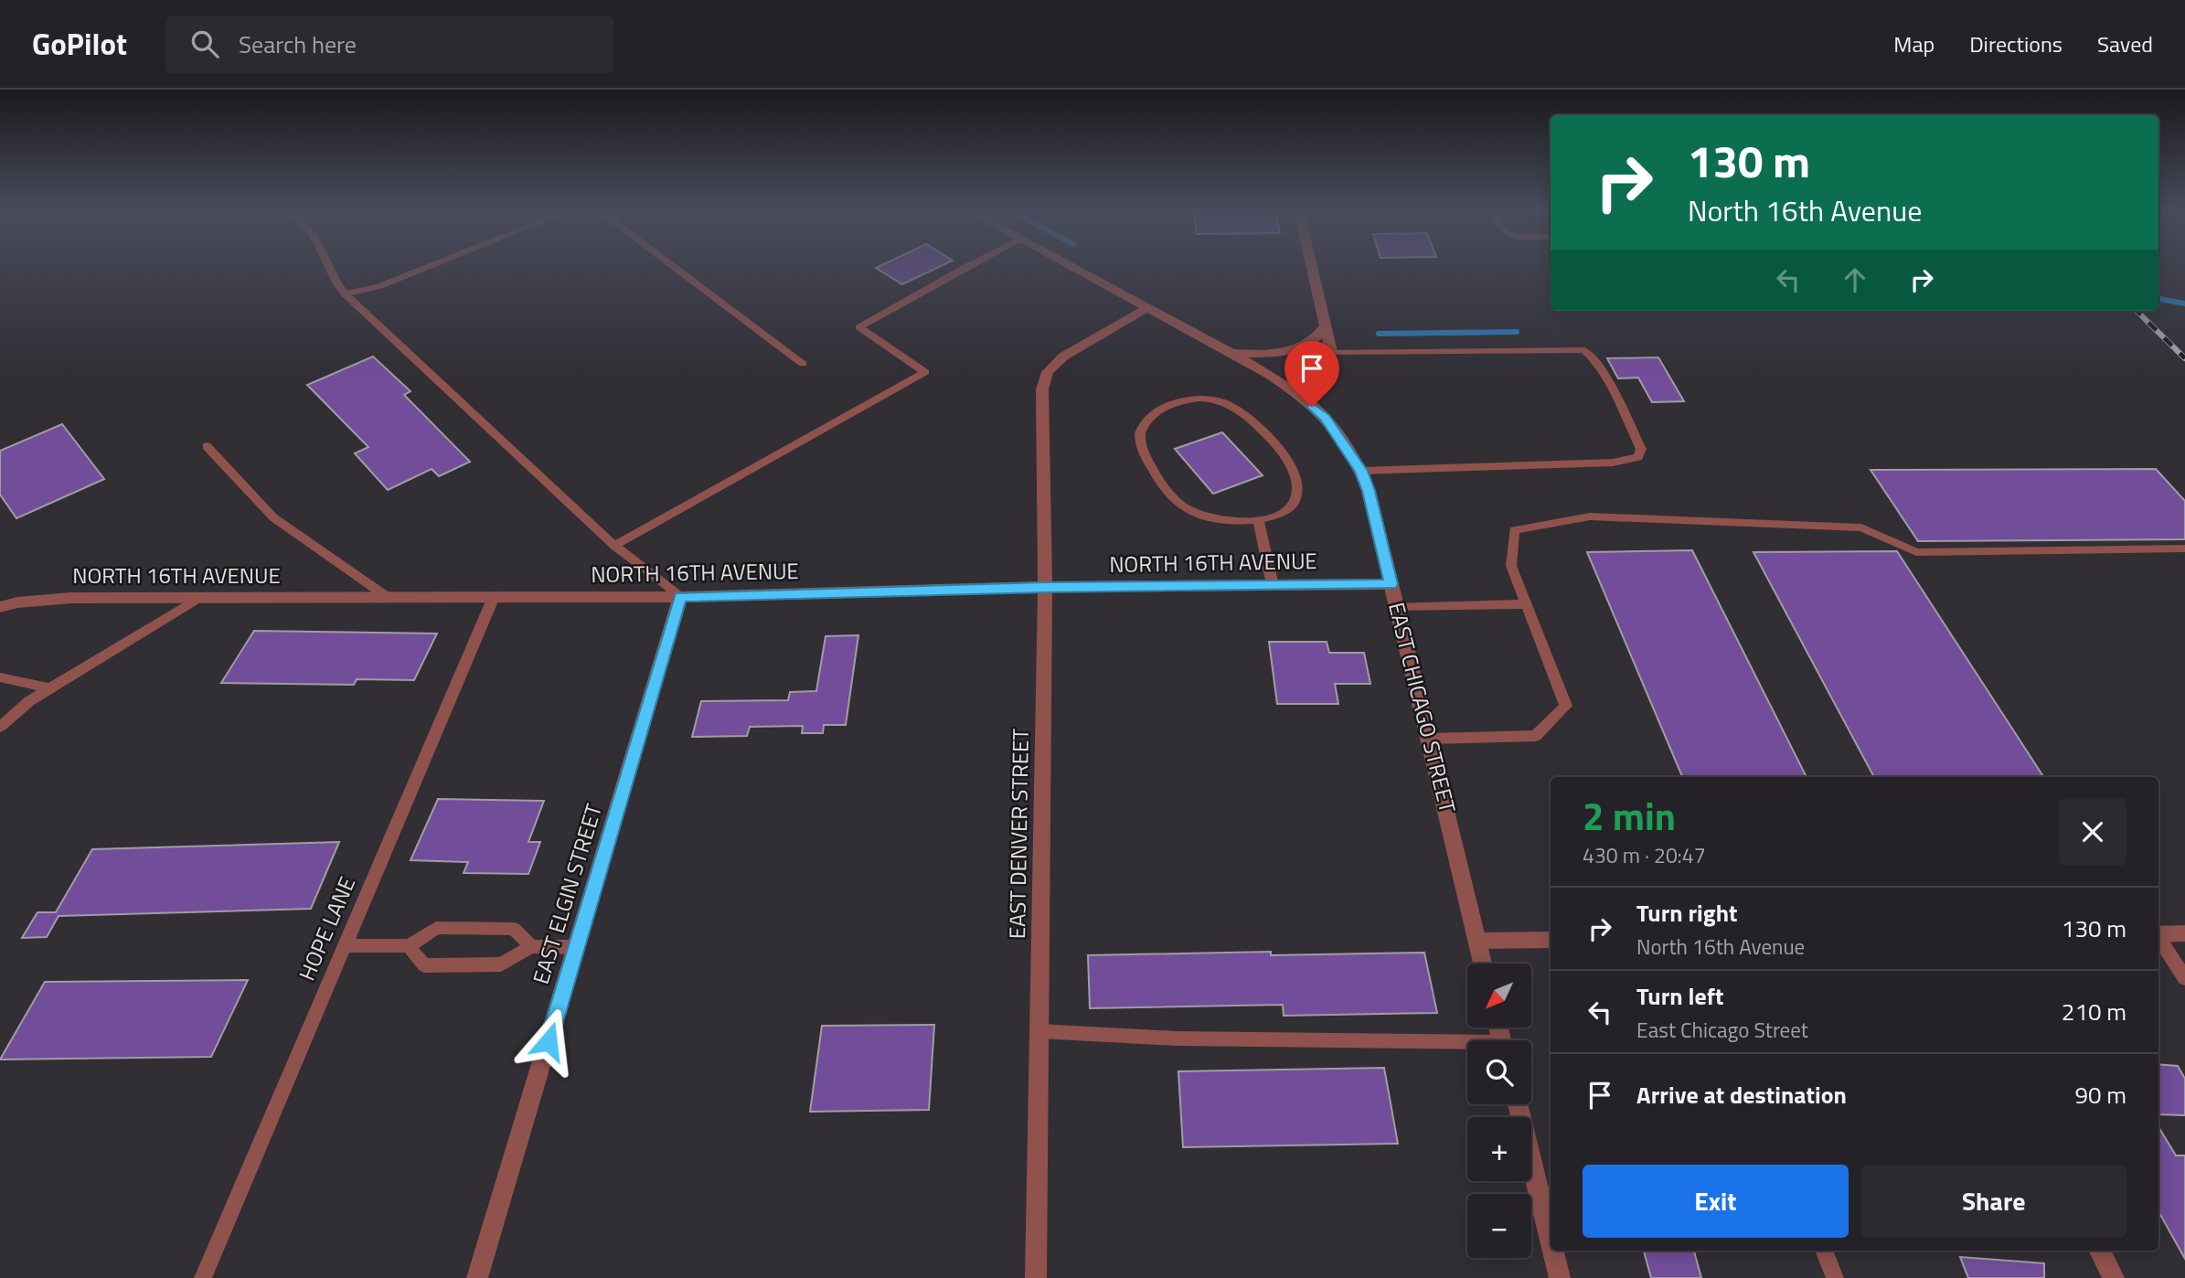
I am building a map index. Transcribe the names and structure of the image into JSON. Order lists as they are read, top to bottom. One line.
{"streets":{"street":["NORTH 16TH AVENUE","EAST CHICAGO STREET","EAST DENVER STREET","EAST ELGIN STREET"],"lane":["HOPE LANE"]},"crossings":[["NORTH 16TH AVENUE","EAST CHICAGO STREET"],["NORTH 16TH AVENUE","EAST DENVER STREET"],["NORTH 16TH AVENUE","EAST ELGIN STREET"],["NORTH 16TH AVENUE","HOPE LANE"],["EAST CHICAGO STREET","EAST DENVER STREET"]],"north":"bottom left","page":{"header":"GoPilot","search":"Search here","nav":["Map","Directions","Saved"],"turn":["130 m","North 16th Avenue"],"heading":["2 min","430 m · 20:47"],"list":[{"name":"Turn right","note":"North 16th Avenue","value":"130 m"},{"name":"Turn left","note":"East Chicago Street","value":"210 m"},{"name":"Arrive at destination","value":"90 m"}],"map_buttons":["+","−"],"buttons":["Exit","Share"]}}
